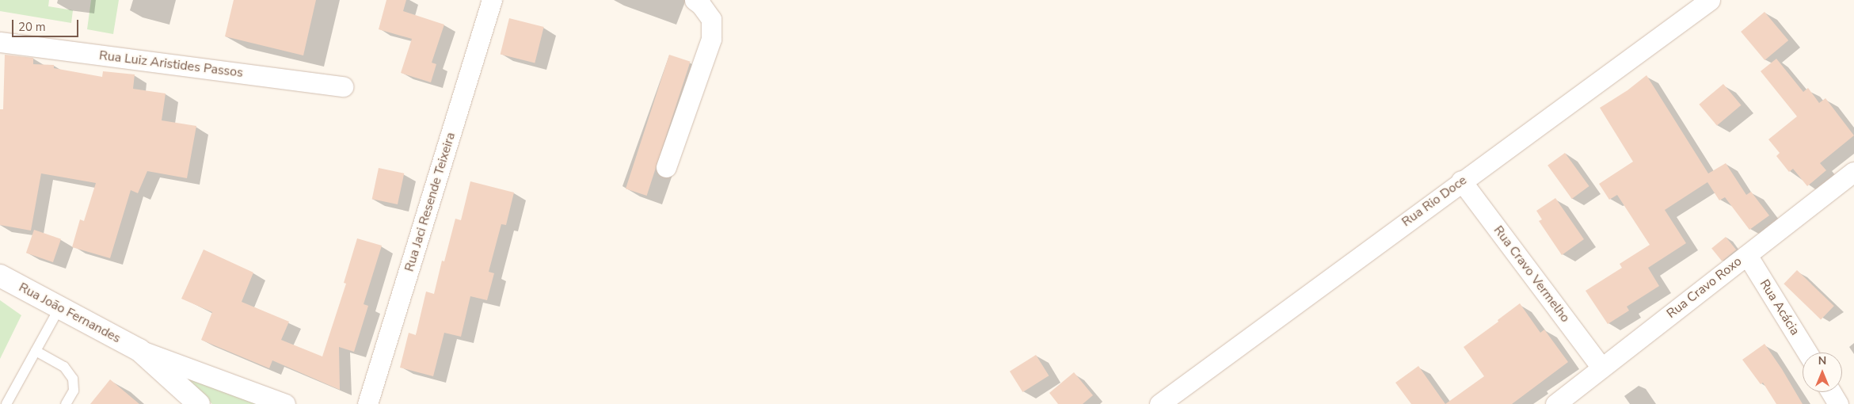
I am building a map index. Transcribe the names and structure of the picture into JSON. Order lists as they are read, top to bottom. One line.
{"streets":{"street":["Rua Luiz Aristides Passos","Rua Rio Doce","Rua Jaci Resende Teixeira","Rua Cravo Vermelho","Rua Cravo Roxo","Rua Acácia","Rua João Fernandes"]},"crossings":[["Rua Rio Doce","Rua Cravo Vermelho"],["Rua Cravo Vermelho","Rua Cravo Roxo"],["Rua Cravo Roxo","Rua Acácia"]],"scale_bar":"20 m","north":"top"}
